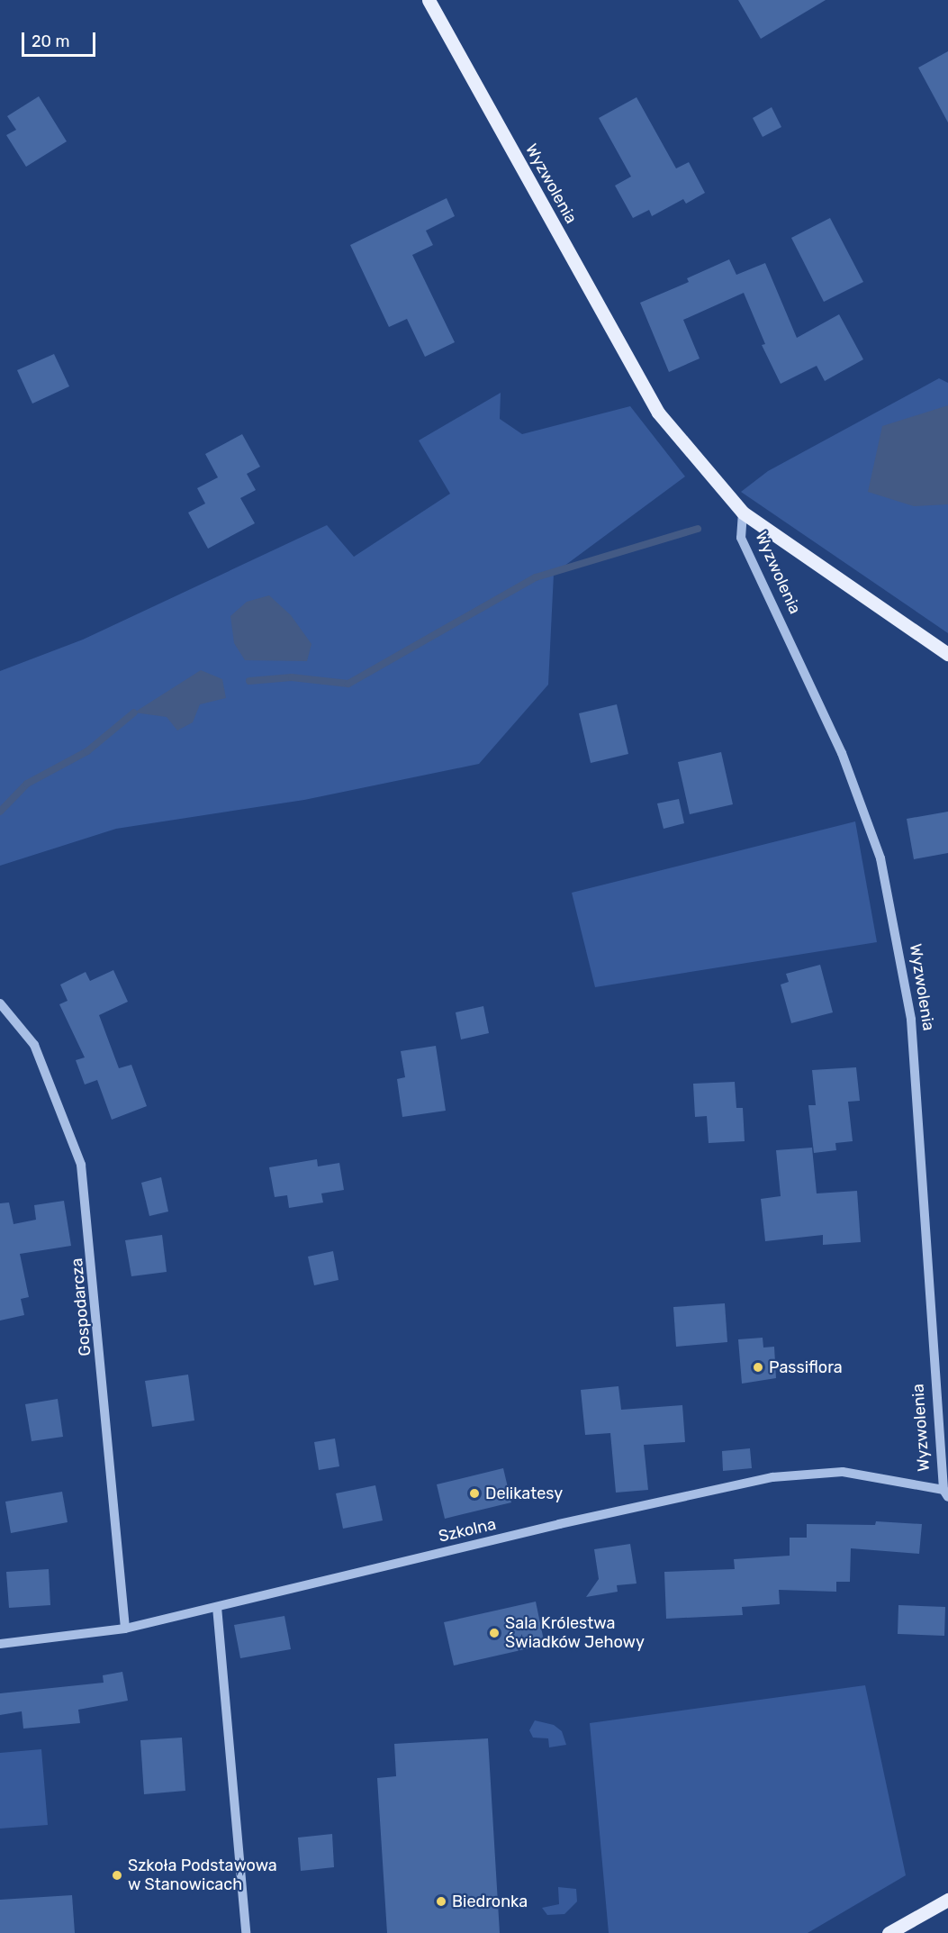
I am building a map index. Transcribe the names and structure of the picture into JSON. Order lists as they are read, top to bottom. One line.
{"streets":{"main road":["Wyzwolenia"],"street":["Gospodarcza","Szkolna"]},"crossings":[["Wyzwolenia","Szkolna"],["Gospodarcza","Szkolna"]],"places":["Passiflora","Delikatesy","Sala Królestwa Świadków Jehowy","Szkoła Podstawowa w Stanowicach","Biedronka"],"scale_bar":"20 m"}
